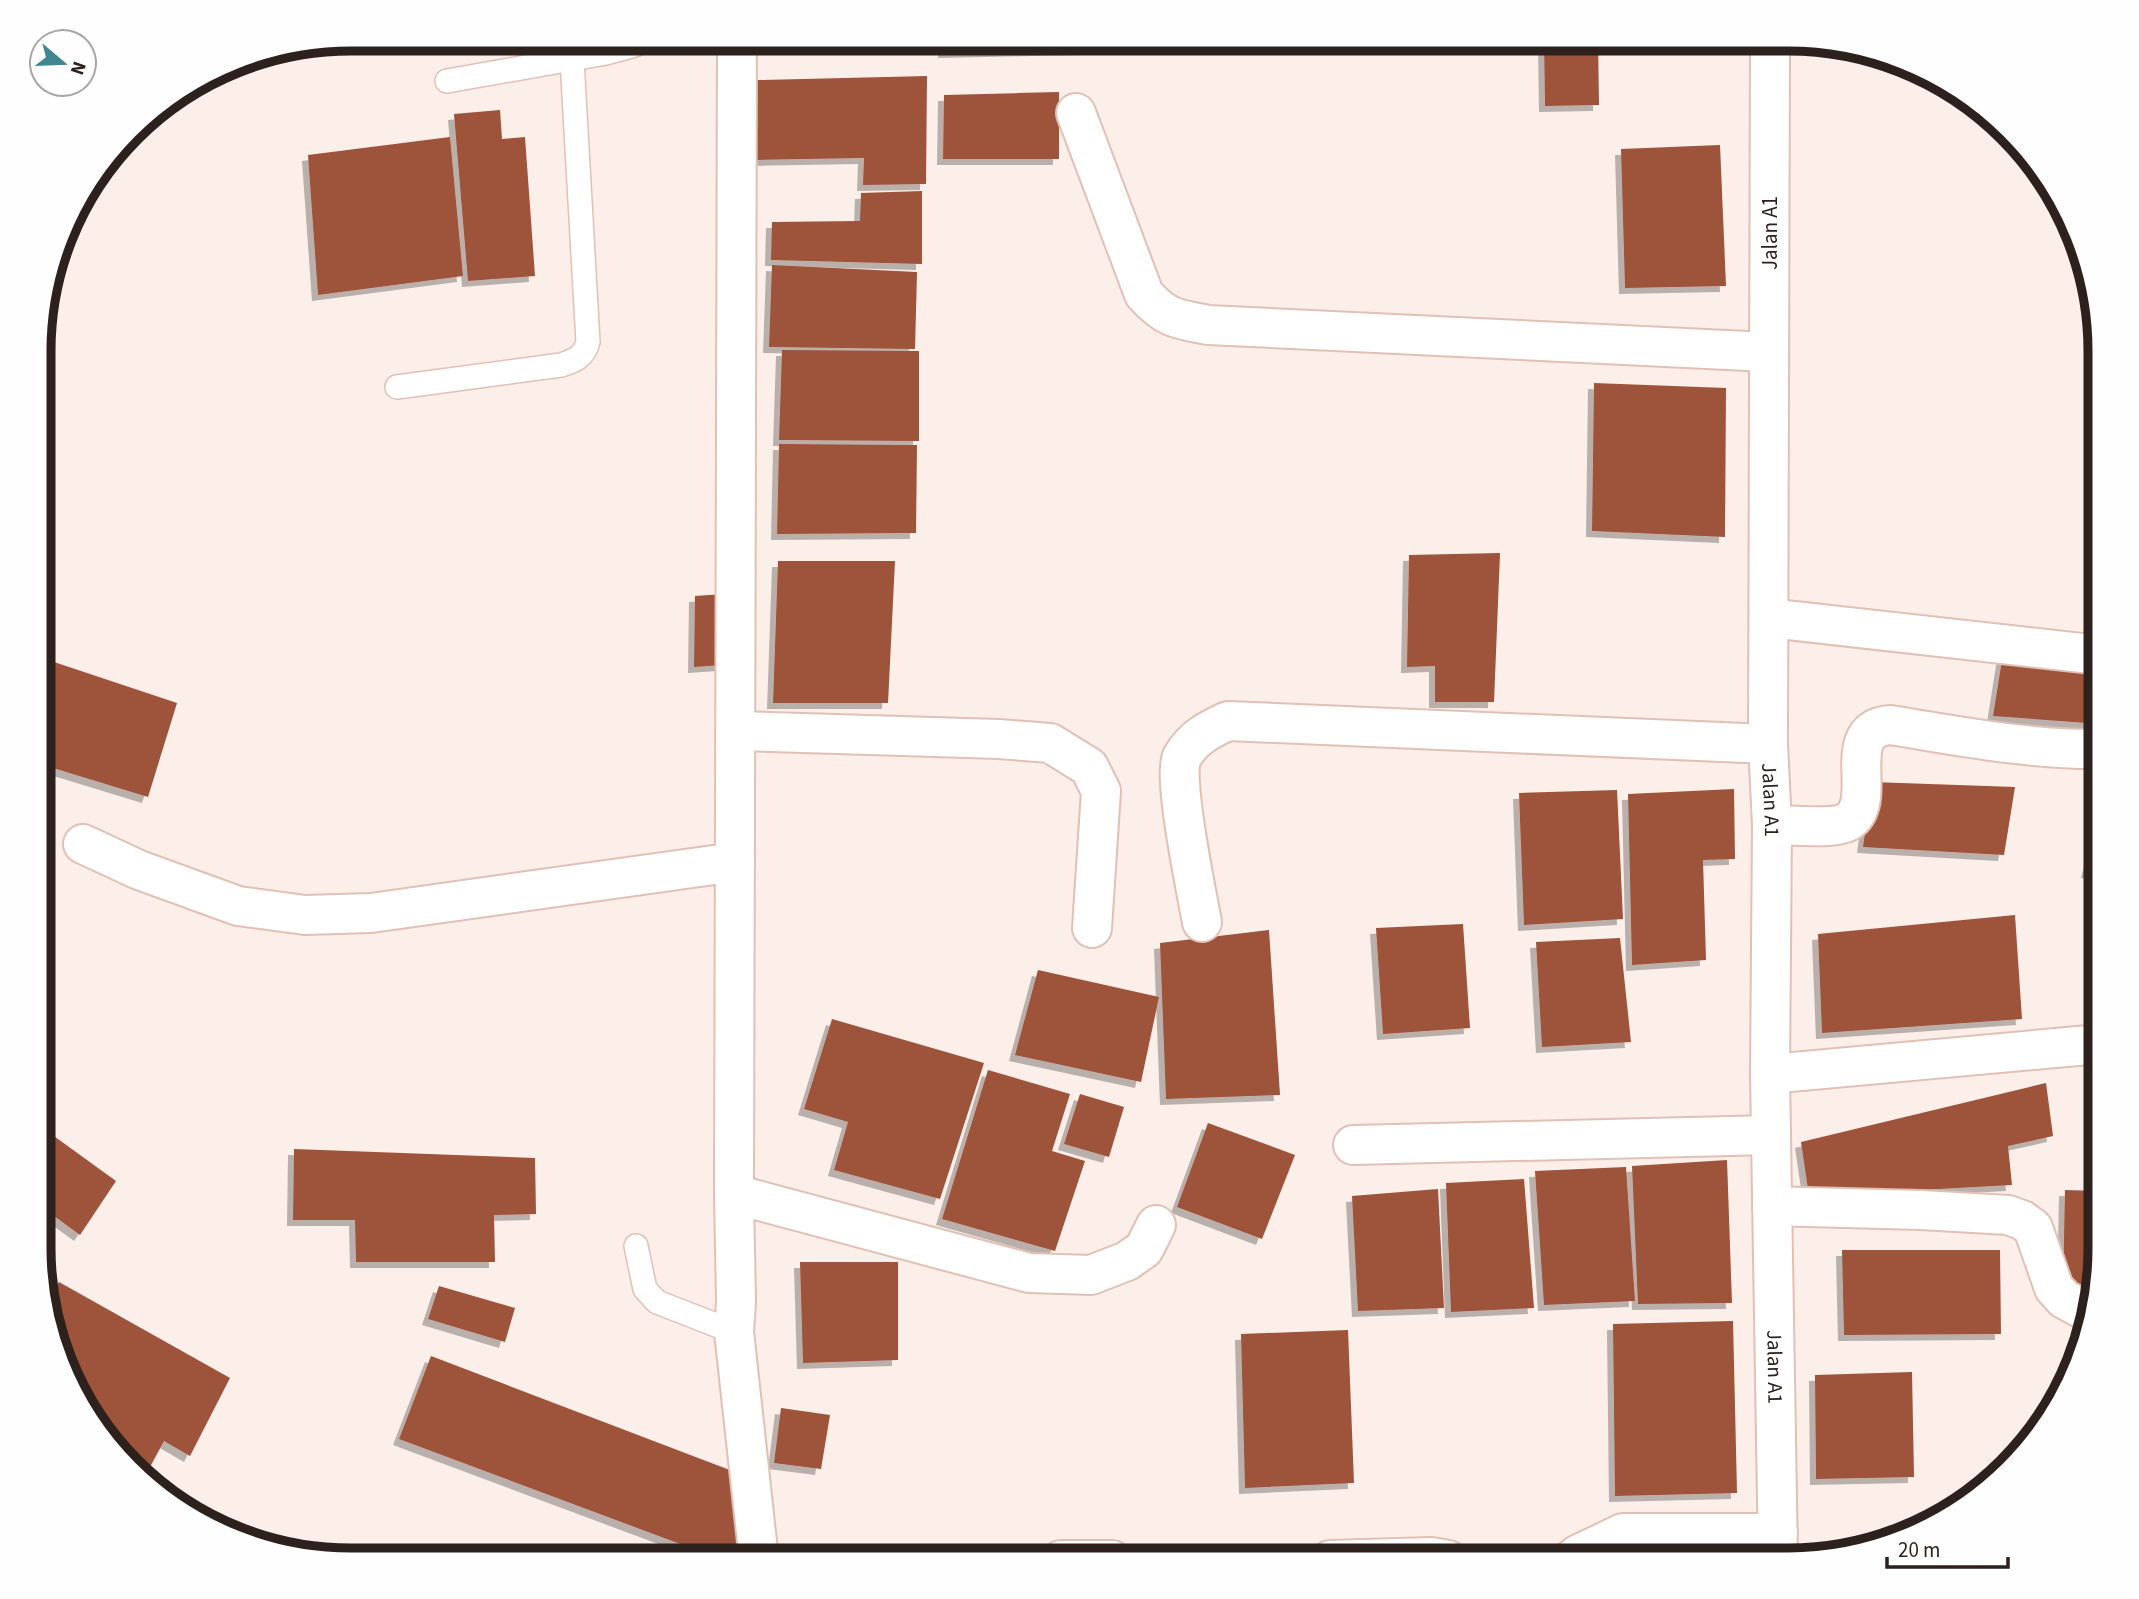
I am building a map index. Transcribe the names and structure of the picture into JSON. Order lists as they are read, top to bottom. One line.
{"streets":{"street":["Jalan A1"]},"scale_bar":"20 m","north":"right"}
